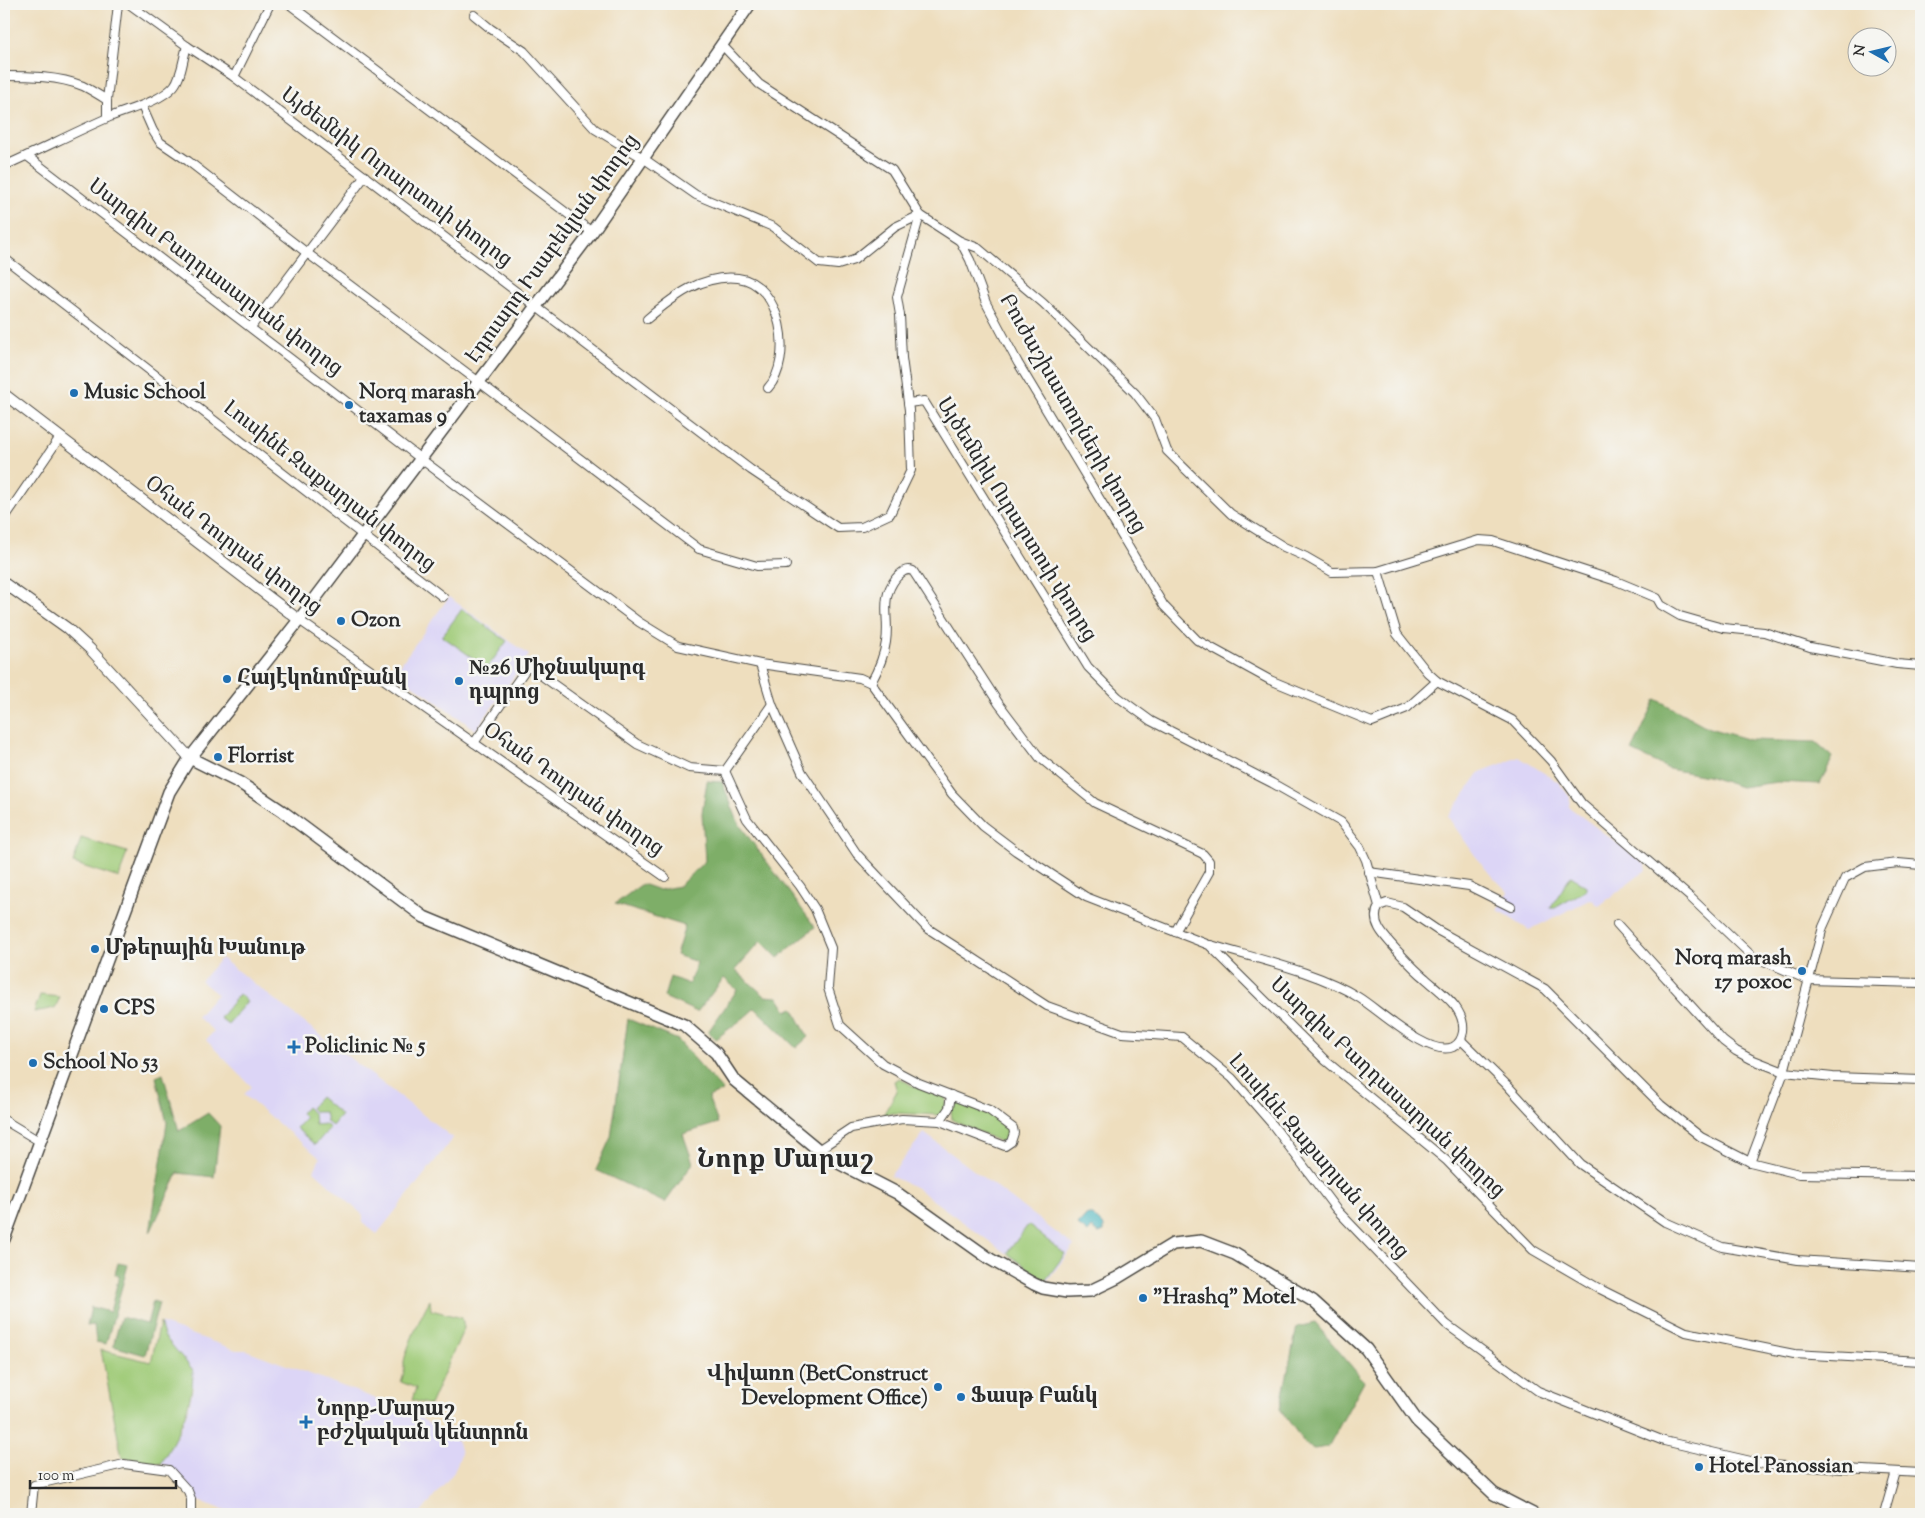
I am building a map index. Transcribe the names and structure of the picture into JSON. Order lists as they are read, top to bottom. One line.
{"streets":{"main road":["Էդուարդ Իսաբեկյան փողոց"],"street":["Այծեմնիկ Ուրարտուի փողոց","Սարգիս Բաղդասարյան փողոց","Բուժաշխատողների փողոց","Լուսինե Զաքարյան փողոց","Օհան Դուրյան փողոց"]},"crossings":[["Այծեմնիկ Ուրարտուի փողոց","Էդուարդ Իսաբեկյան փողոց"],["Էդուարդ Իսաբեկյան փողոց","Սարգիս Բաղդասարյան փողոց"],["Էդուարդ Իսաբեկյան փողոց","Լուսինե Զաքարյան փողոց"],["Էդուարդ Իսաբեկյան փողոց","Օհան Դուրյան փողոց"],["Սարգիս Բաղդասարյան փողոց","Լուսինե Զաքարյան փողոց"]],"districts":["Նորք Մարաշ"],"places":{"other":["Music School","Norq marash taxamas 9","Ozon","Հայէկոնոմբանկ","№26 Միջնակարգ դպրոց","Florrist","Մթերային Խանութ","Norq marash 17 poxoc","CPS","School No 53","\"Hrashq\" Motel","Վիվառո (BetConstruct Development Office)","Ֆասթ Բանկ","Hotel Panossian"],"health":["Policlinic № 5","Նորք-Մարաշ բժշկական կենտրոն"]},"scale_bar":"100 m","north":"left"}
